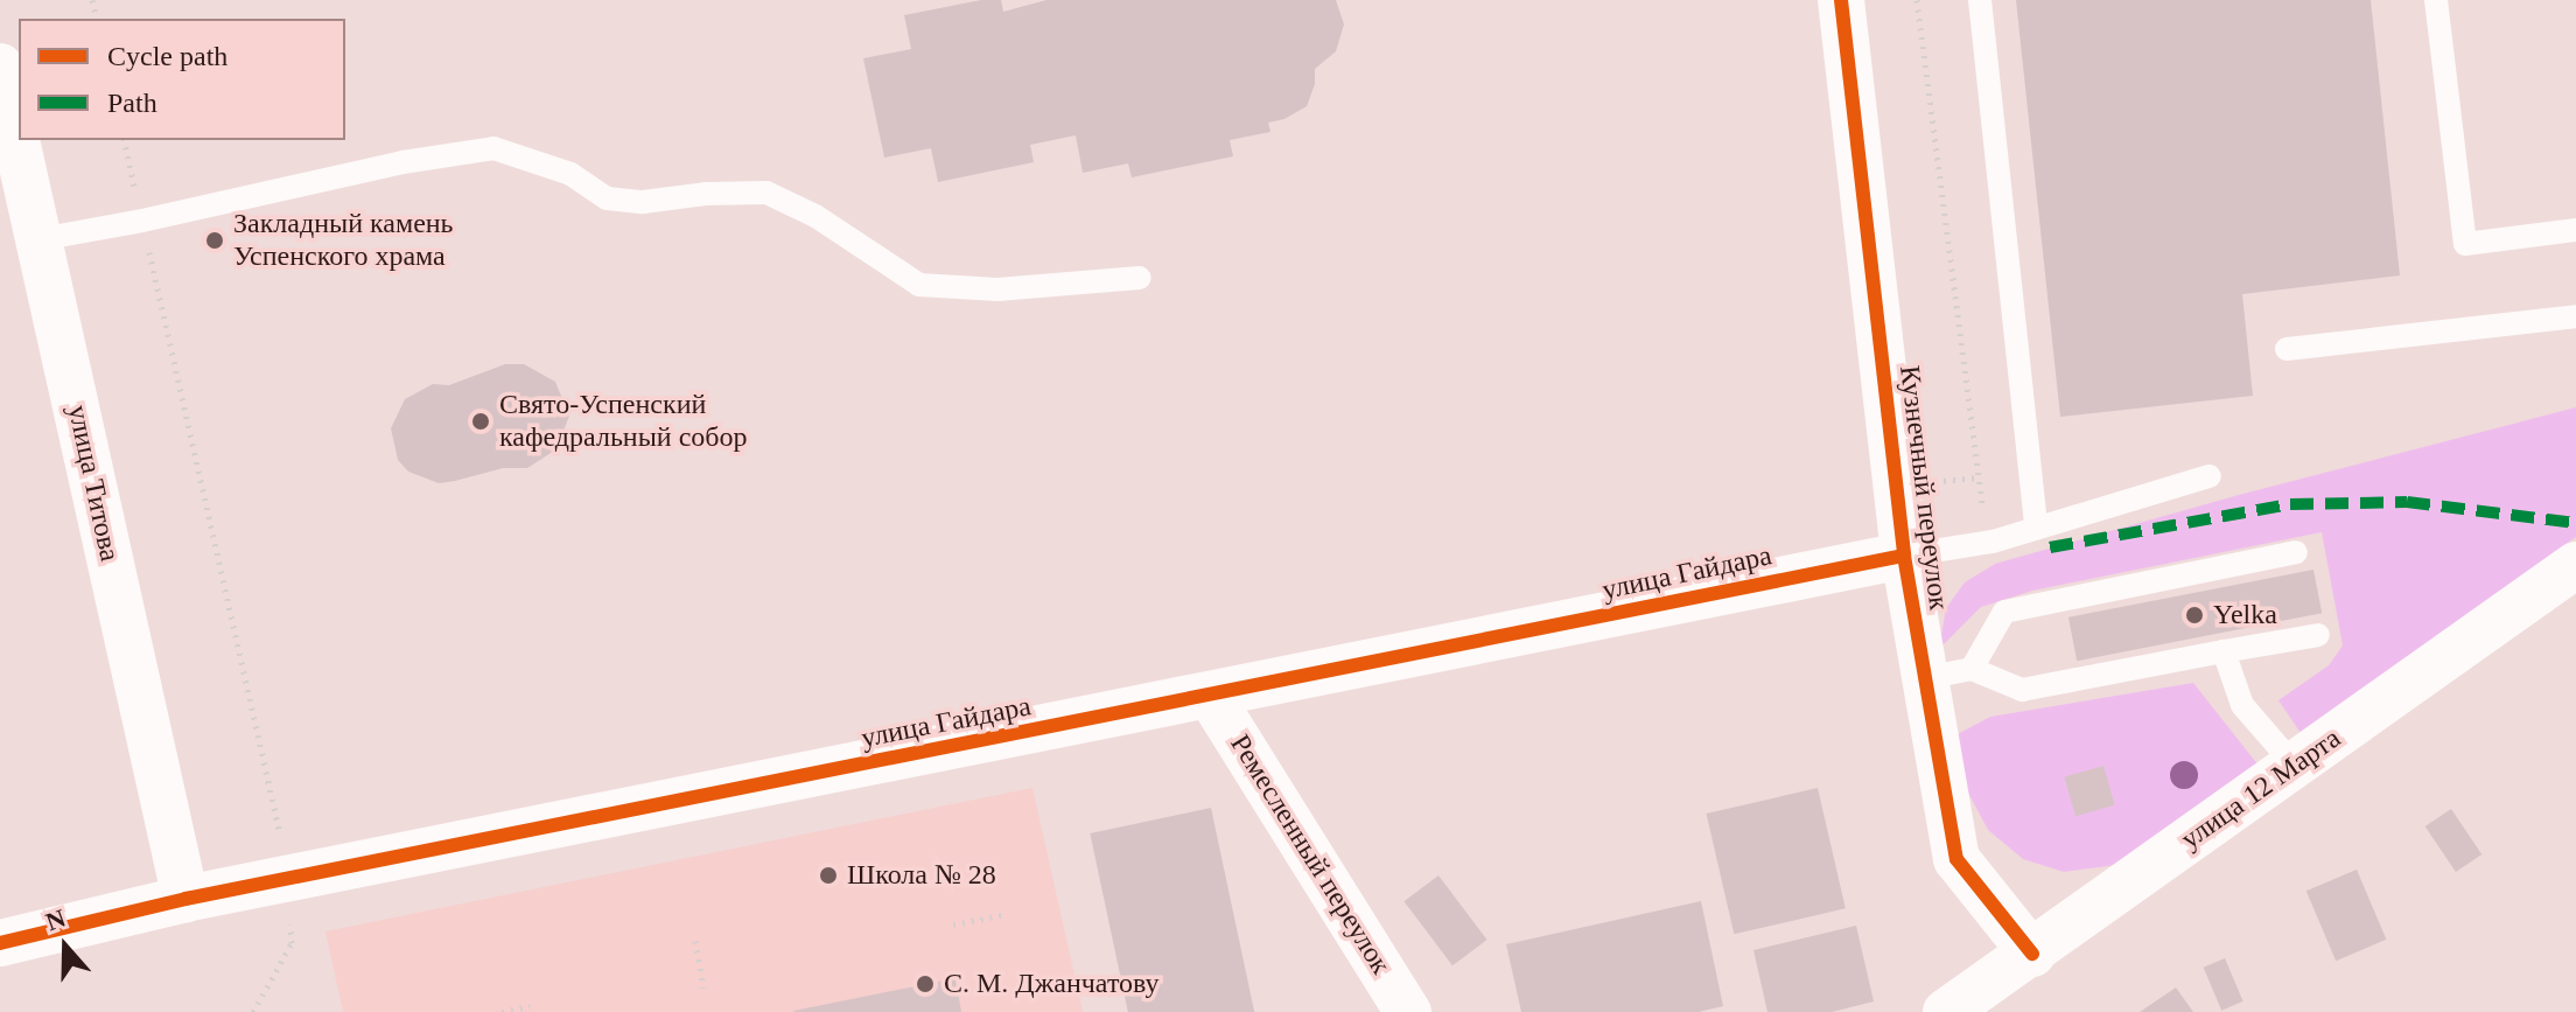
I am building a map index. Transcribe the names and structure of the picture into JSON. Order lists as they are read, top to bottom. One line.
{"streets":{"street":["улица Титова","Кузнечный переулок","улица Гайдара","улица 12 Марта","Ремесленный переулок"]},"crossings":[["улица Титова","улица Гайдара"],["Кузнечный переулок","улица Гайдара"],["Кузнечный переулок","улица 12 Марта"],["улица Гайдара","Ремесленный переулок"]],"places":["Закладный камень Успенского храма","Свято-Успенский кафедральный собор","Yelka","Школа № 28","С. М. Джанчатову"],"legend":["Cycle path","Path"],"north":"top"}
